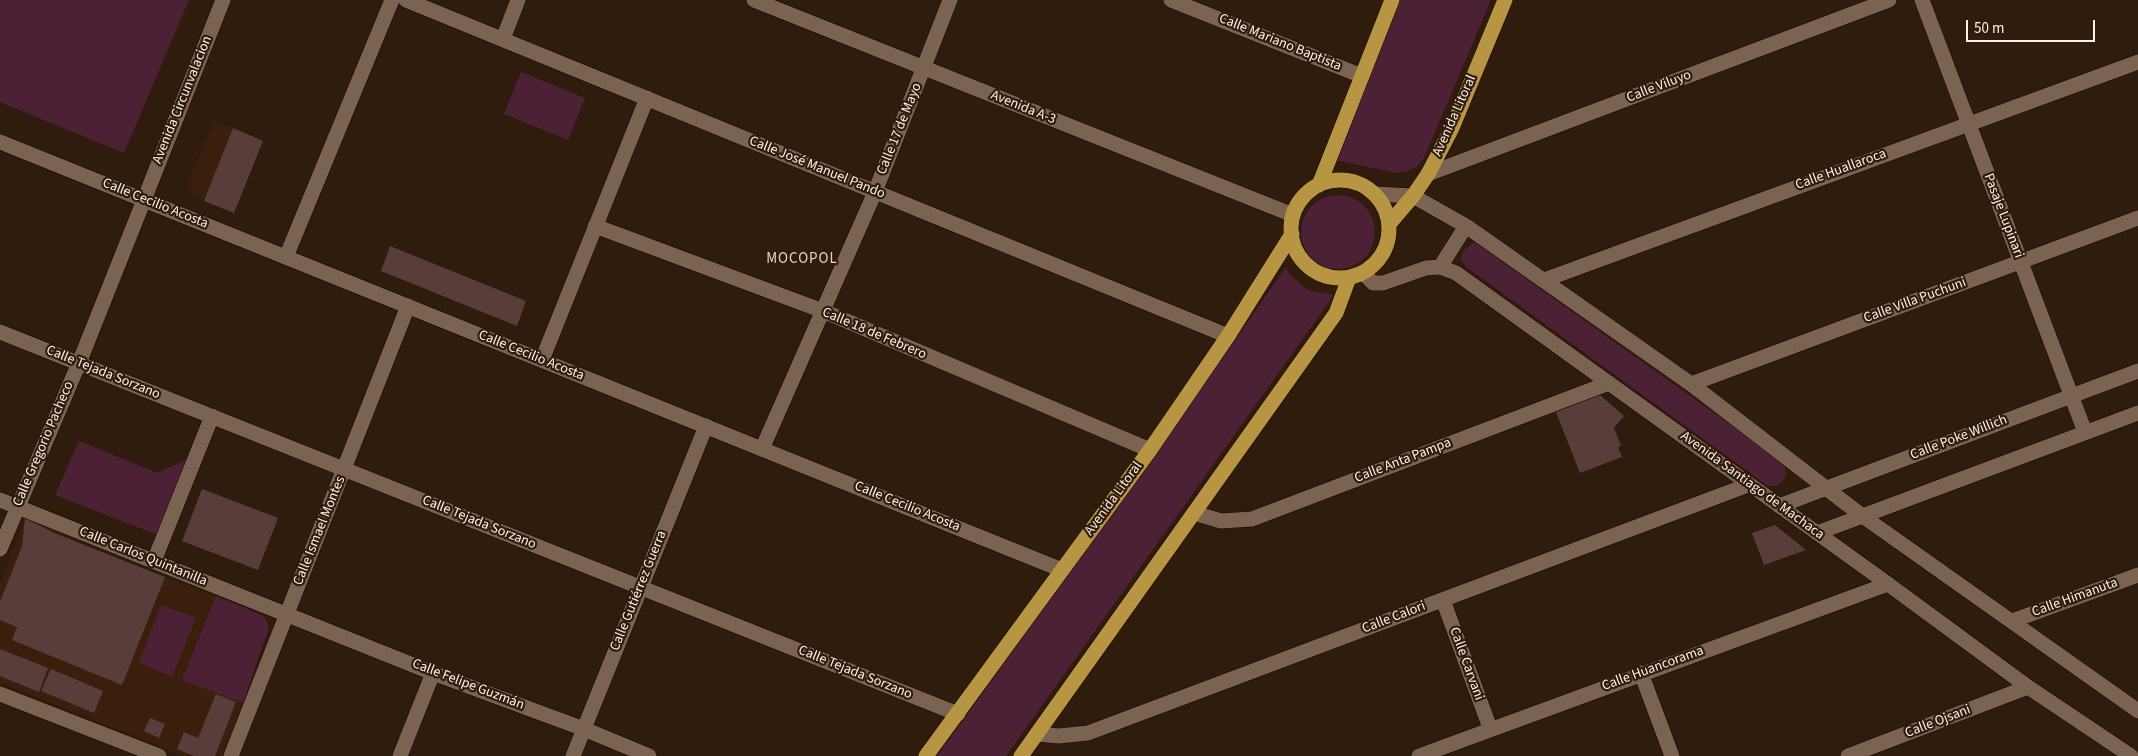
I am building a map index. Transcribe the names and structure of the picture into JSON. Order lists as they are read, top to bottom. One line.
{"streets":{"main road":["Avenida Litoral"],"street":["Calle Mariano Baptista","Calle Viluyo","Avenida Circunvalacion","Avenida A-3","Calle 17 de Mayo","Calle José Manuel Pando","Calle Huallaroca","Calle Cecilio Acosta","Pasaje Lupinari","Calle Villa Puchuni","Calle 18 de Febrero","Calle Tejada Sorzano","Calle Poke Willich","Calle Gregorio Pacheco","Calle Anta Pampa","Avenida Santiago de Machaca","Calle Ismael Montes","Calle Carlos Quintanilla","Calle Gutiérrez Guerra","Calle Himanuta","Calle Calori","Calle Carvani","Calle Huancorama","Calle Felipe Guzmán","Calle Ojsani"]},"crossings":[["Calle Viluyo","Avenida Litoral"],["Avenida Circunvalacion","Calle Cecilio Acosta"],["Avenida Circunvalacion","Calle Gregorio Pacheco"],["Avenida A-3","Avenida Litoral"],["Avenida A-3","Calle 17 de Mayo"],["Avenida Litoral","Calle José Manuel Pando"],["Avenida Litoral","Calle Cecilio Acosta"],["Avenida Litoral","Calle 18 de Febrero"],["Avenida Litoral","Calle Tejada Sorzano"],["Calle 17 de Mayo","Calle José Manuel Pando"],["Calle 17 de Mayo","Calle Cecilio Acosta"],["Calle 17 de Mayo","Calle 18 de Febrero"],["Calle Huallaroca","Pasaje Lupinari"],["Calle Cecilio Acosta","Calle Gregorio Pacheco"],["Calle Cecilio Acosta","Calle Ismael Montes"],["Calle Cecilio Acosta","Calle Gutiérrez Guerra"],["Pasaje Lupinari","Calle Villa Puchuni"],["Pasaje Lupinari","Calle Poke Willich"],["Calle Tejada Sorzano","Calle Gregorio Pacheco"],["Calle Tejada Sorzano","Calle Ismael Montes"],["Calle Tejada Sorzano","Calle Gutiérrez Guerra"],["Calle Poke Willich","Avenida Santiago de Machaca"],["Calle Gregorio Pacheco","Calle Carlos Quintanilla"],["Calle Anta Pampa","Avenida Santiago de Machaca"],["Avenida Santiago de Machaca","Calle Calori"],["Avenida Santiago de Machaca","Calle Huancorama"],["Avenida Santiago de Machaca","Calle Ojsani"],["Calle Ismael Montes","Calle Carlos Quintanilla"],["Calle Ismael Montes","Calle Felipe Guzmán"],["Calle Carlos Quintanilla","Calle Felipe Guzmán"],["Calle Gutiérrez Guerra","Calle Felipe Guzmán"],["Calle Calori","Calle Carvani"],["Calle Carvani","Calle Huancorama"]],"districts":["MOCOPOL"],"scale_bar":"50 m"}
